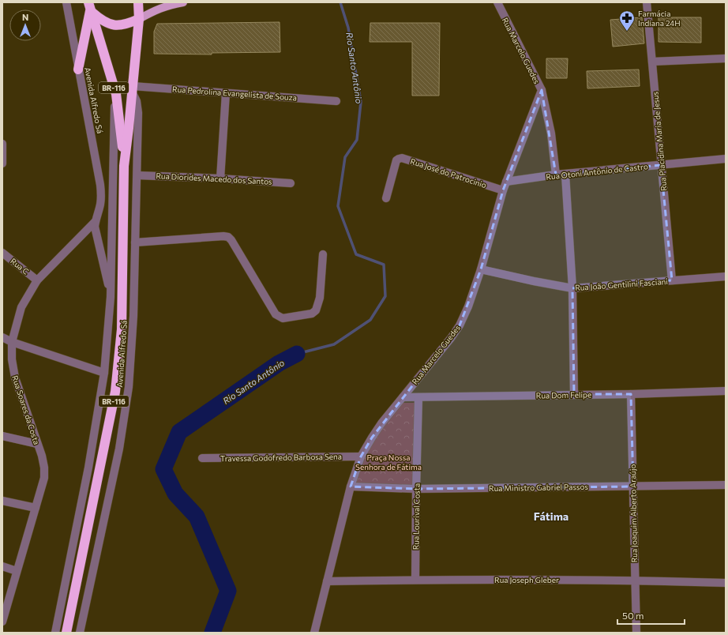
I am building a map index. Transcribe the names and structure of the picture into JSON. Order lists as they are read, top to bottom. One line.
{"streets":{"highway":["BR-116","Avenida Alfredo Sá"],"street":["Rua Marcelo Guedes","Rua Pedrolina Evangelista de Souza","Rua Placidina Maria de Jesus","Rua Otoni Antônio de Castro","Rua José do Patrocinio","Rua Diorides Macedo dos Santos","Rua C","Rua João Gentilini Fasciani","Rua Dom Felipe","Rua Soares da Costa","Travessa Godofredo Barbosa Sena","Rua Ministro Gabriel Passos","Rua Joaquim Alberto Araújo","Rua Lourival Costa","Rua Joseph Gleber"]},"crossings":[["Rua Marcelo Guedes","Rua Otoni Antônio de Castro"],["Rua Marcelo Guedes","Rua José do Patrocinio"],["Rua Marcelo Guedes","Rua João Gentilini Fasciani"],["Rua Marcelo Guedes","Rua Dom Felipe"],["Rua Marcelo Guedes","Travessa Godofredo Barbosa Sena"],["Rua Marcelo Guedes","Rua Ministro Gabriel Passos"],["Rua Marcelo Guedes","Rua Joseph Gleber"],["BR-116","Avenida Alfredo Sá"],["Rua Pedrolina Evangelista de Souza","Avenida Alfredo Sá"],["Avenida Alfredo Sá","Rua Diorides Macedo dos Santos"],["Avenida Alfredo Sá","Rua Soares da Costa"],["Rua Placidina Maria de Jesus","Rua Otoni Antônio de Castro"],["Rua Placidina Maria de Jesus","Rua João Gentilini Fasciani"],["Rua C","Rua Soares da Costa"],["Rua Dom Felipe","Rua Joaquim Alberto Araújo"],["Rua Dom Felipe","Rua Lourival Costa"],["Rua Ministro Gabriel Passos","Rua Joaquim Alberto Araújo"],["Rua Ministro Gabriel Passos","Rua Lourival Costa"],["Rua Joaquim Alberto Araújo","Rua Joseph Gleber"],["Rua Lourival Costa","Rua Joseph Gleber"]],"districts":["Fátima"],"water":["Rio Santo Antônio"],"parks":["Praça Nossa Senhora de Fátima"],"places":{"pharmacy":["Farmácia Indiana 24H"]},"scale_bar":"50 m","north":"top"}
